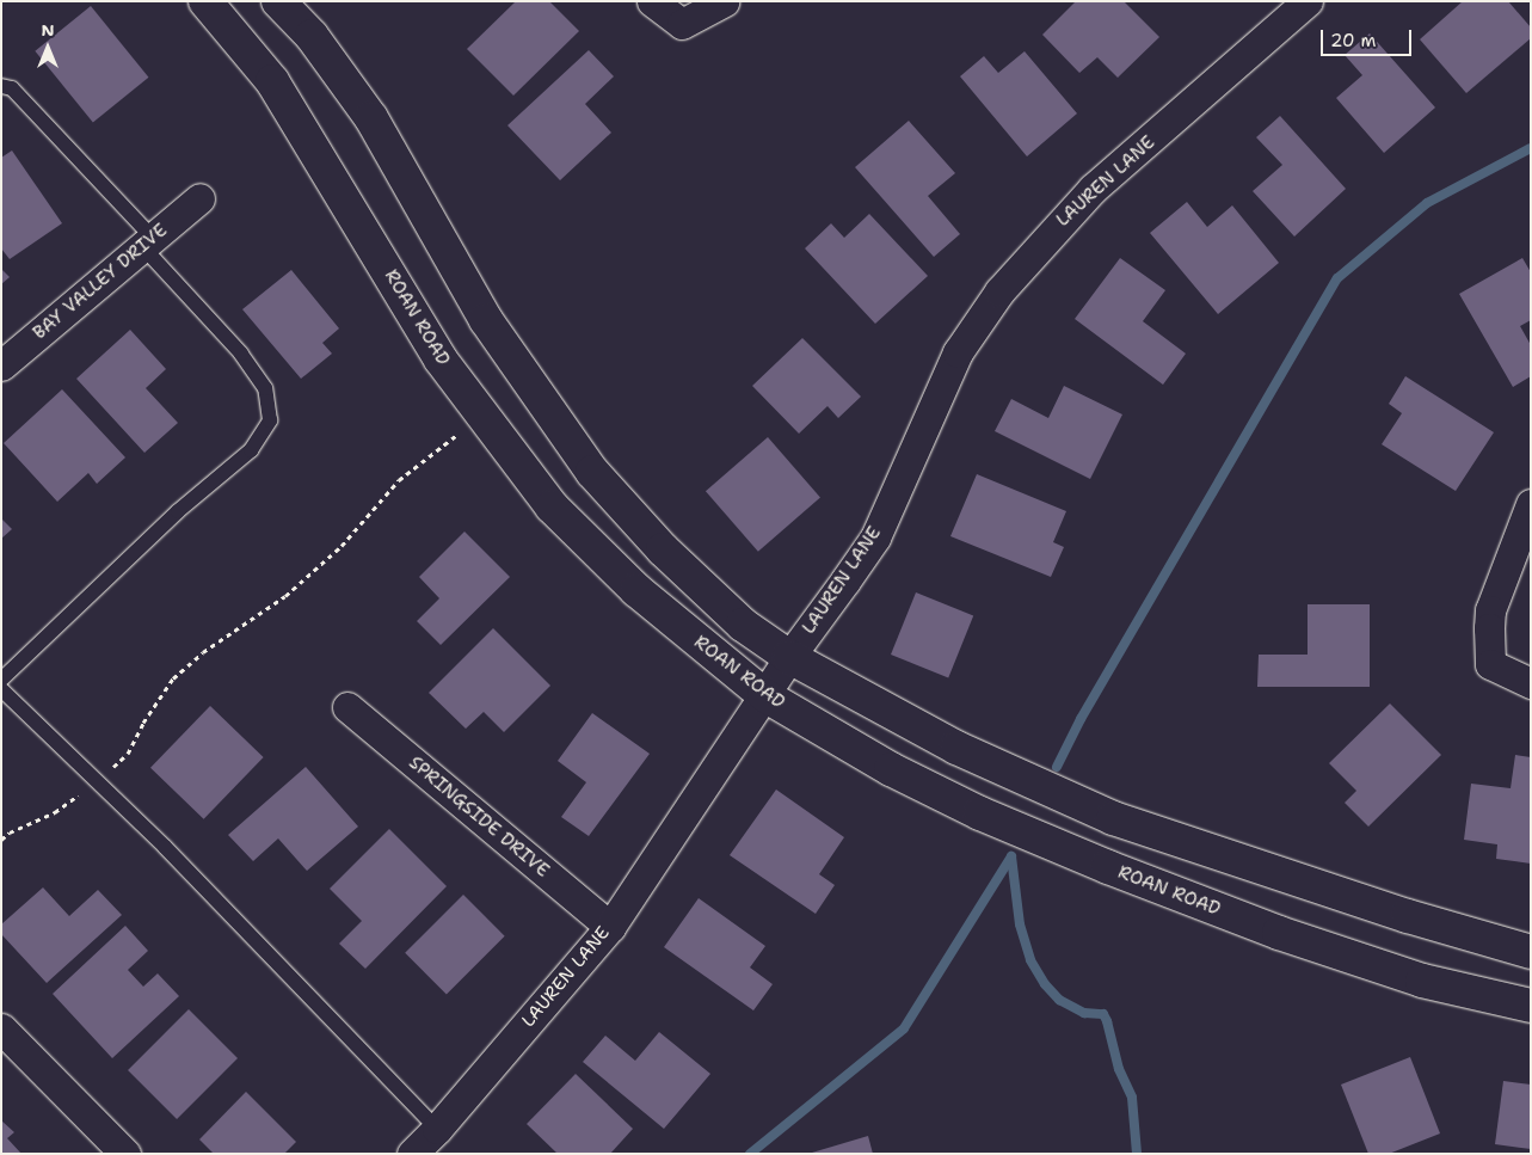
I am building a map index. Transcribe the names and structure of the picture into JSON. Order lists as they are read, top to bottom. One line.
{"streets":{"street":["LAUREN LANE","BAY VALLEY DRIVE","ROAN ROAD","SPRINGSIDE DRIVE"]},"crossings":[["LAUREN LANE","ROAN ROAD"],["LAUREN LANE","SPRINGSIDE DRIVE"]],"scale_bar":"20 m","north":"top"}
